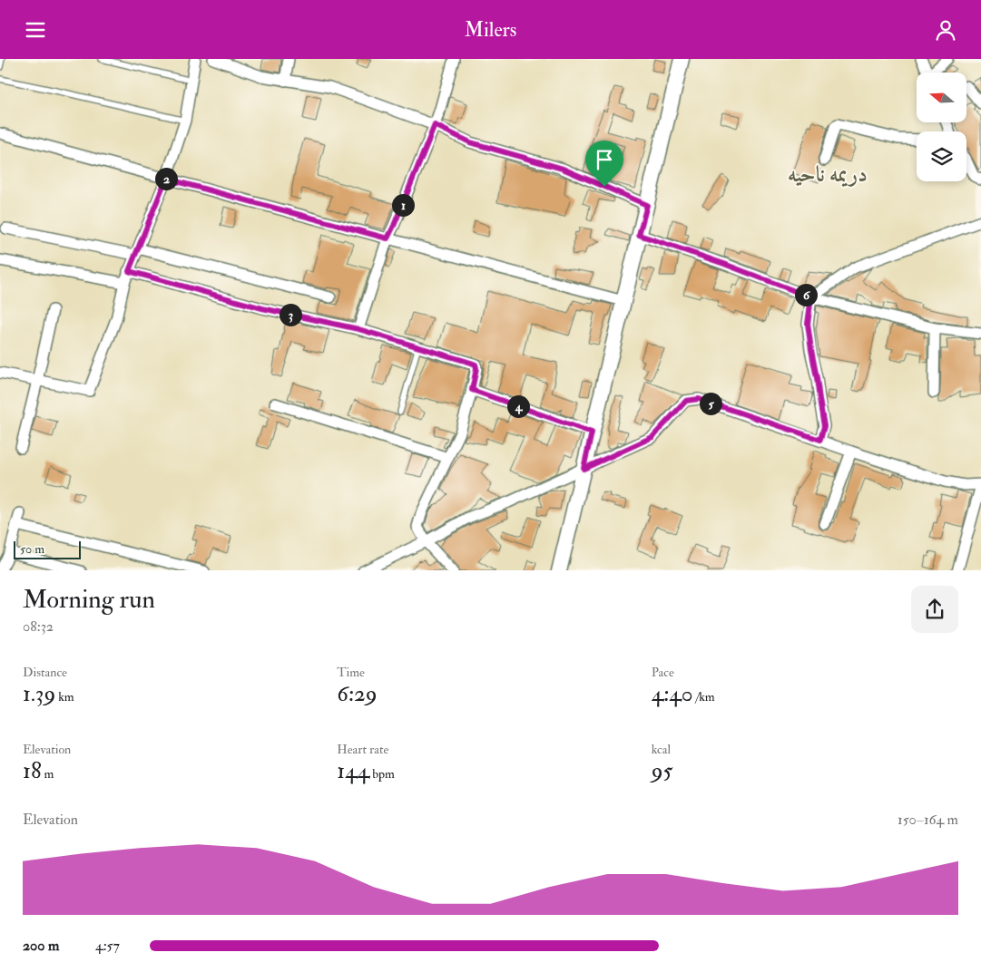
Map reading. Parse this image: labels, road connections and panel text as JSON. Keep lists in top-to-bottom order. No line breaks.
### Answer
{"districts":["دریمه ناحیه"],"scale_bar":"50 m","north":"left","page":{"header":"Milers","pins":["2","1","6","3","5","4"],"scale":"50 m","heading":["Morning run","08:32"],"stats":[["Distance","1.39 km"],["Time","6:29"],["Pace","4:40 /km"],["Elevation","18 m"],["Heart rate","144 bpm"],["kcal","95"]],"chart":["Elevation","150–164 m"],"list":[{"name":"200 m","note":"4:57"}]}}
